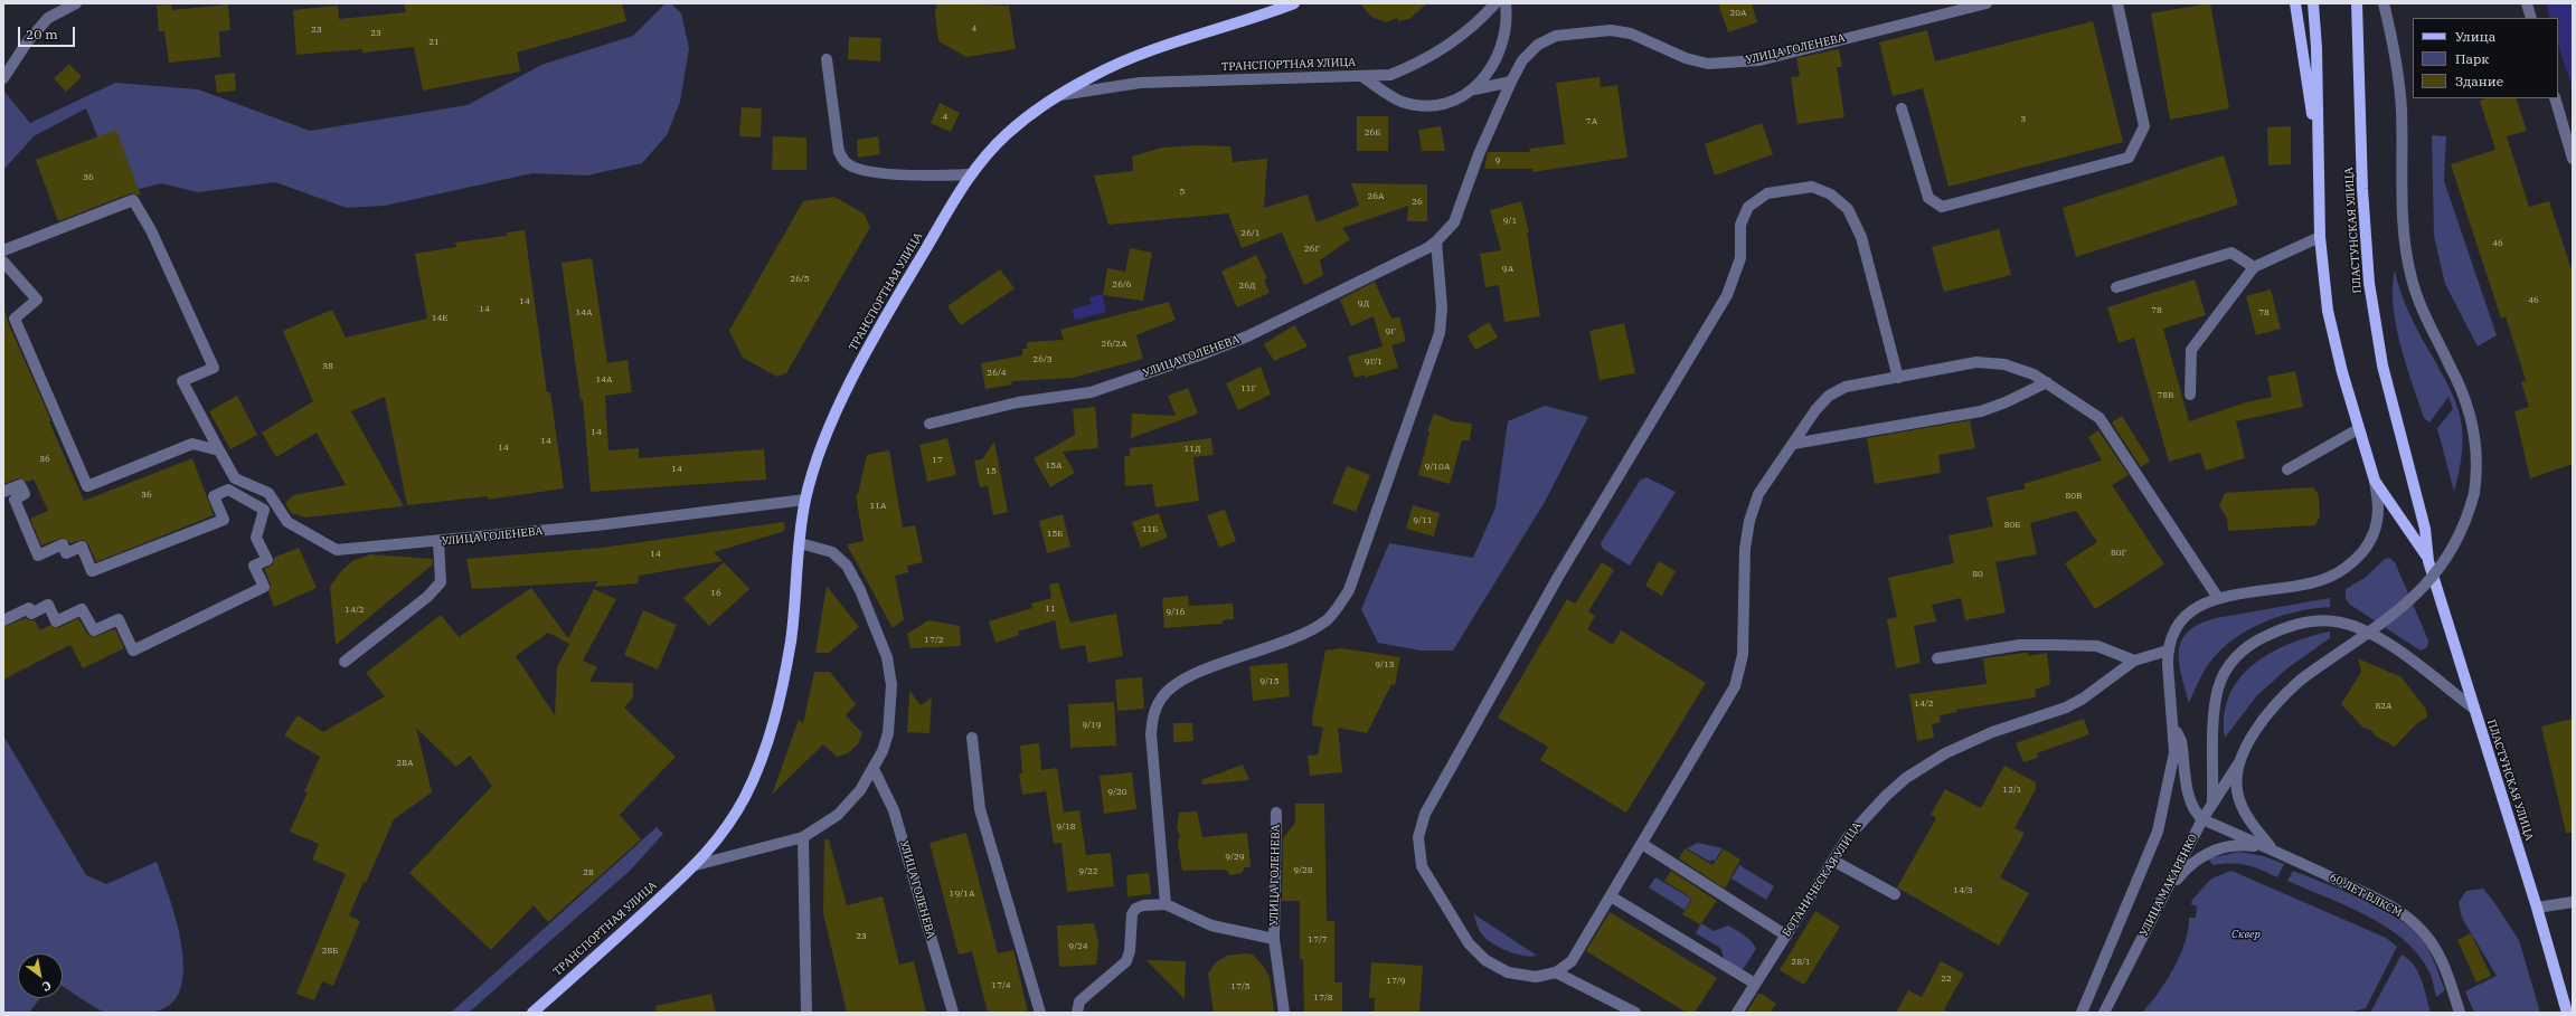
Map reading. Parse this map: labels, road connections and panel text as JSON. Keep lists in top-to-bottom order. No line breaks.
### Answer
{"streets":{"main road":["ТРАНСПОРТНАЯ УЛИЦА","ПЛАСТУНСКАЯ УЛИЦА"],"street":["УЛИЦА ГОЛЕНЕВА","БОТАНИЧЕСКАЯ УЛИЦА","УЛИЦА МАКАРЕНКО","60 ЛЕТ ВЛКСМ"]},"crossings":[["УЛИЦА ГОЛЕНЕВА","ТРАНСПОРТНАЯ УЛИЦА"]],"parks":["Сквер"],"house_numbers":["20А","4","23","23","21","4","3","7А","26Б","9","36","5","26А","26","9/1","26/1","46","26Г","9А","26/5","26/6","26Д","46","14","9Д","14","78","14А","78","14Е","9Г","26/2А","26/3","9Г/1","38","26/4","14А","11Г","78В","14","14","14","11Д","36","17","15А","9/10А","14","15","36","80В","11А","9/11","80Б","11Б","15Б","80Г","14","80","16","11","14/2","9/16","17/2","9/13","9/15","14/2","82А","9/19","28А","12/1","9/20","9/18","9/29","9/28","9/22","28","14/3","19/1А","23","17/7","9/24","28Б","28/1","22","17/9","17/4","17/5","17/8"],"legend":["Улица","Парк","Здание"],"scale_bar":"20 m","north":"bottom right"}
